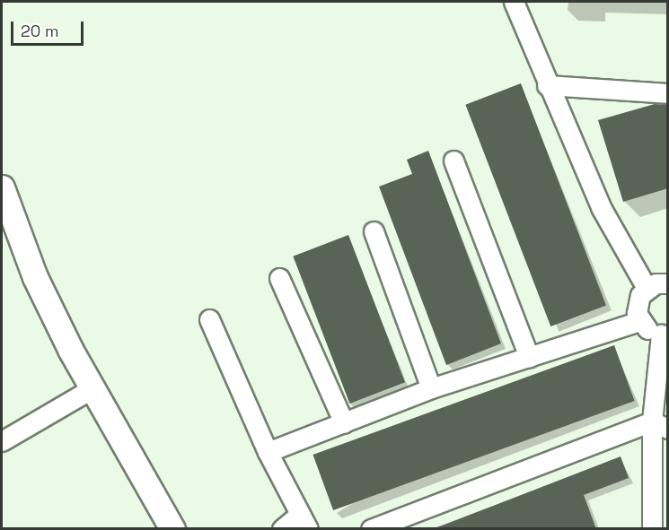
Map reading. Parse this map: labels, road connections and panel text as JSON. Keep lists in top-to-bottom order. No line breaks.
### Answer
{"scale_bar":"20 m"}
